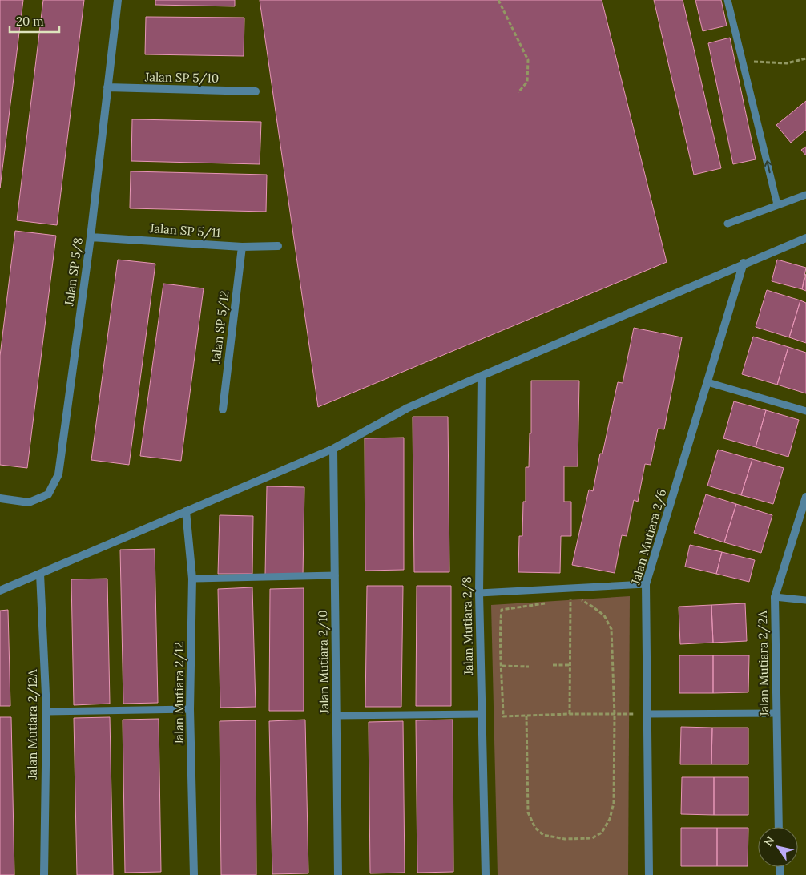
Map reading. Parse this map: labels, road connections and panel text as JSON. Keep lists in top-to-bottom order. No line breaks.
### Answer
{"streets":{"street":["Jalan SP 5/10","Jalan SP 5/11","Jalan SP 5/8","Jalan SP 5/12","Jalan Mutiara 2/6","Jalan Mutiara 2/8","Jalan Mutiara 2/10","Jalan Mutiara 2/2A","Jalan Mutiara 2/12","Jalan Mutiara 2/12A"]},"crossings":[["Jalan SP 5/10","Jalan SP 5/8"],["Jalan SP 5/11","Jalan SP 5/8"],["Jalan SP 5/11","Jalan SP 5/12"]],"scale_bar":"20 m","north":"top left"}
